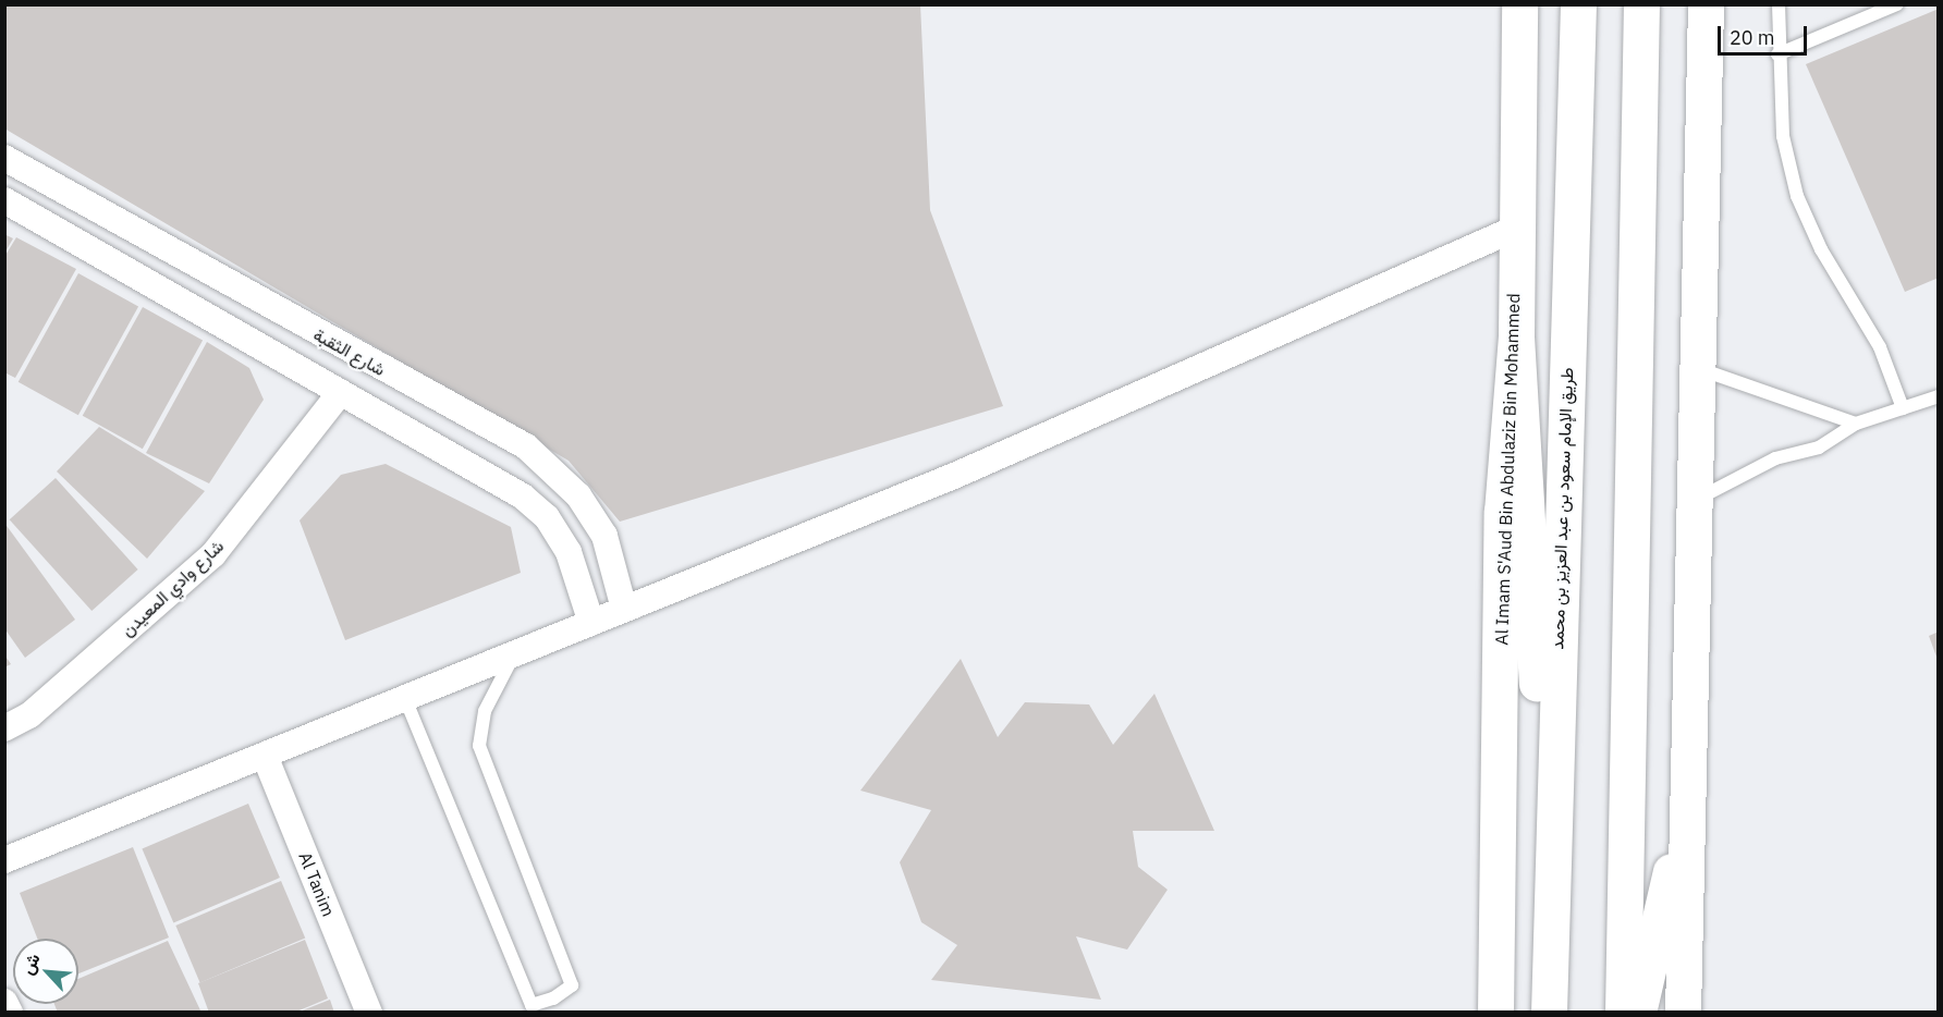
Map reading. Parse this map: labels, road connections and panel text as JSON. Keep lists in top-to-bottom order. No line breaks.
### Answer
{"streets":{"main road":["Al Imam S'Aud Bin Abdulaziz Bin Mohammed","طريق الإمام سعود بن عبد العزيز بن محمد"],"street":["شارع الثقبة","شارع وادي المعيدن","Al Tanim"]},"scale_bar":"20 m","north":"top left"}
